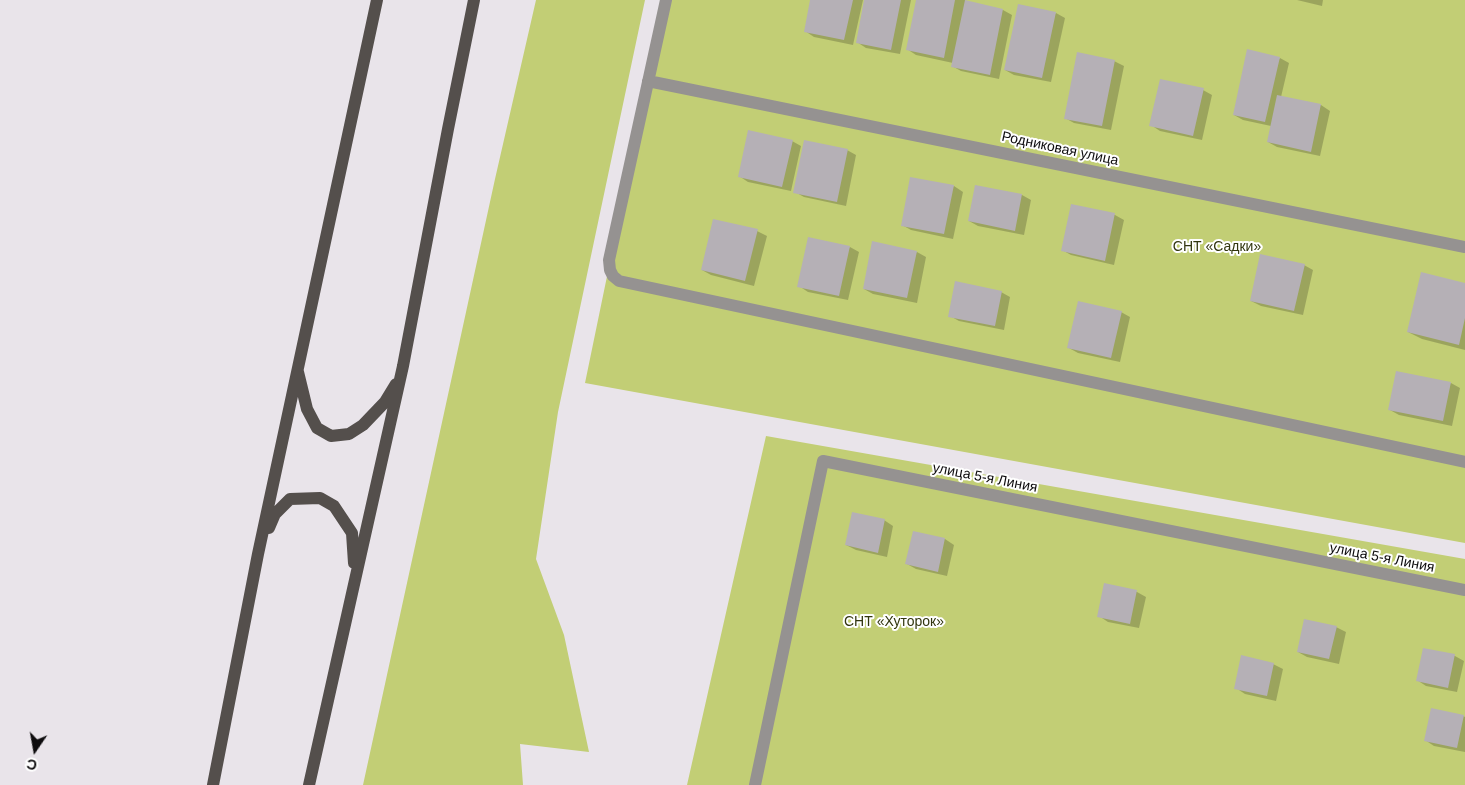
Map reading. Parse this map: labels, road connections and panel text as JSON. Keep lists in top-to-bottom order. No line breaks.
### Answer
{"streets":{"street":["Родниковая улица","улица 5-я Линия"]},"parks":["СНТ «Садки»","СНТ «Хуторок»"],"north":"bottom"}
